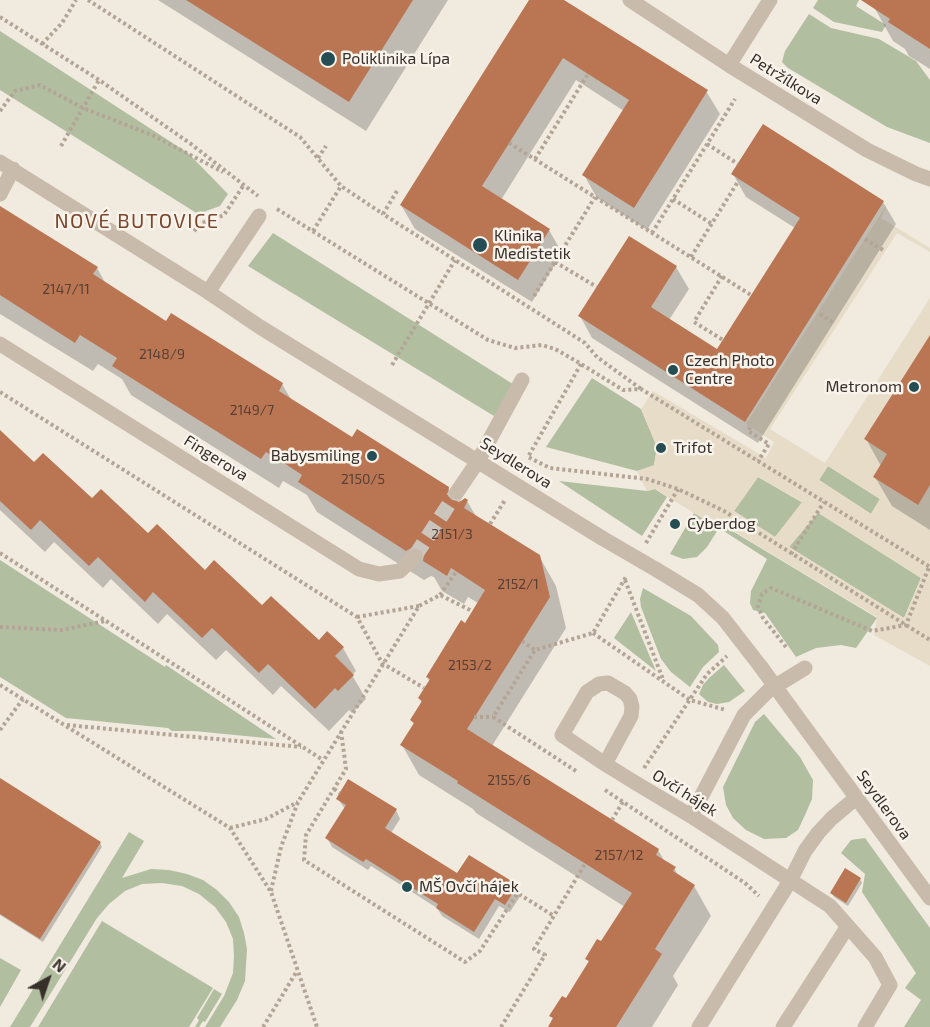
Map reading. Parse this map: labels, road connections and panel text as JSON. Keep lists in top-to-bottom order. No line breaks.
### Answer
{"streets":{"street":["Petržílkova","Fingerova","Seydlerova","Ovčí hájek"]},"districts":["NOVÉ BUTOVICE"],"places":["Poliklinika Lípa","Klinika Medistetik","Czech Photo Centre","Metronom","Trifot","Babysmiling","Cyberdog","MŠ Ovčí hájek"],"house_numbers":["2147/11","2148/9","2149/7","2150/5","2151/3","2152/1","2153/2","2155/6","2157/12"],"north":"top right"}
